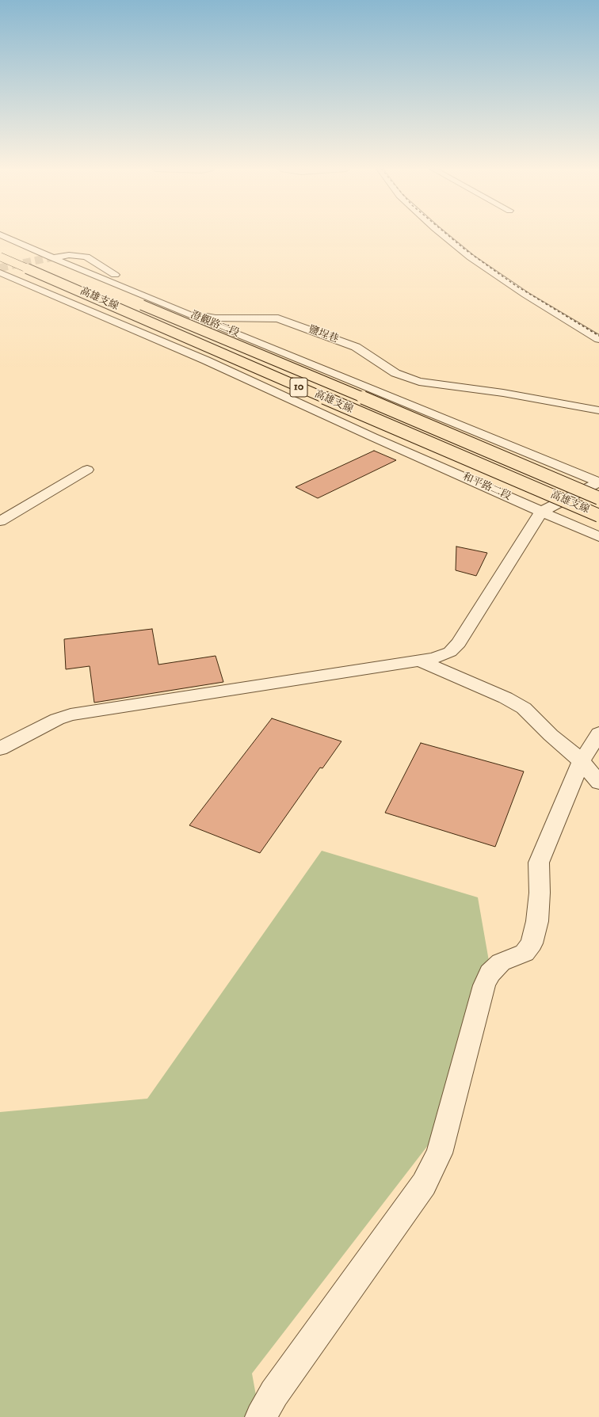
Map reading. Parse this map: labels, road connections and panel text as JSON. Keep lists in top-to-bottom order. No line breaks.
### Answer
{"streets":{"highway":["高雄支線","10"],"street":["澄觀路二段","鹽埕巷","和平路二段"]},"crossings":[["澄觀路二段","鹽埕巷"]]}
